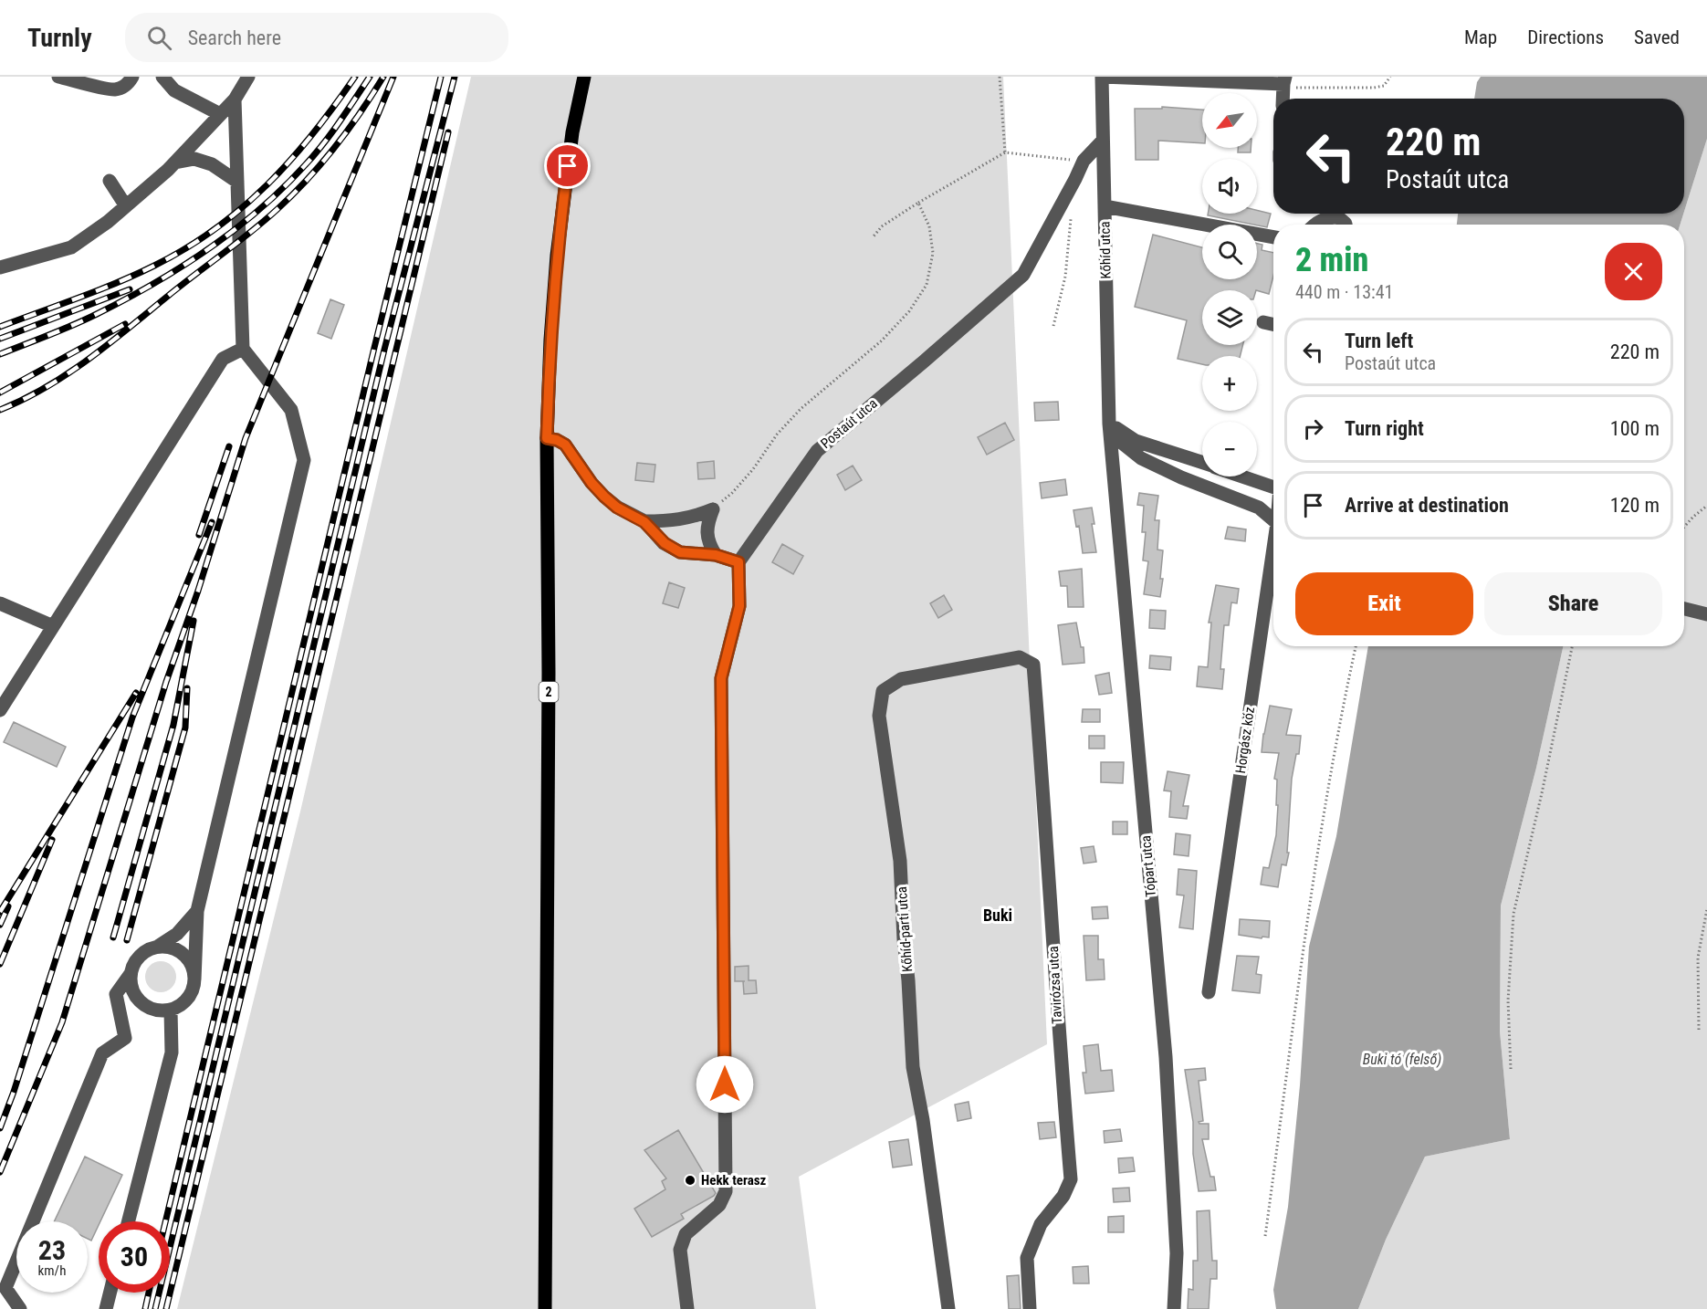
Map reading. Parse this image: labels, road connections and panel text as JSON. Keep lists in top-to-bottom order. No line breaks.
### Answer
{"streets":{"main road":["2"],"street":["Kőhíd utca","Postaút utca","Horgász köz","Tópart utca","Kőhíd-parti utca","Tavirózsa utca"]},"crossings":[["Kőhíd utca","Postaút utca"],["Kőhíd utca","Tópart utca"],["Kőhíd-parti utca","Tavirózsa utca"]],"districts":["Buki"],"water":["Buki tó (felső)"],"places":["Hekk terasz"],"north":"bottom left","page":{"header":"Turnly","search":"Search here","nav":["Map","Directions","Saved"],"map_buttons":["+","−"],"turn":["220 m","Postaút utca"],"heading":["2 min","440 m · 13:41"],"list":[{"name":"Turn left","note":"Postaút utca","value":"220 m"},{"name":"Turn right","value":"100 m"},{"name":"Arrive at destination","value":"120 m"}],"buttons":["Exit","Share"],"speed":"23 km/h","limit":"30"}}
